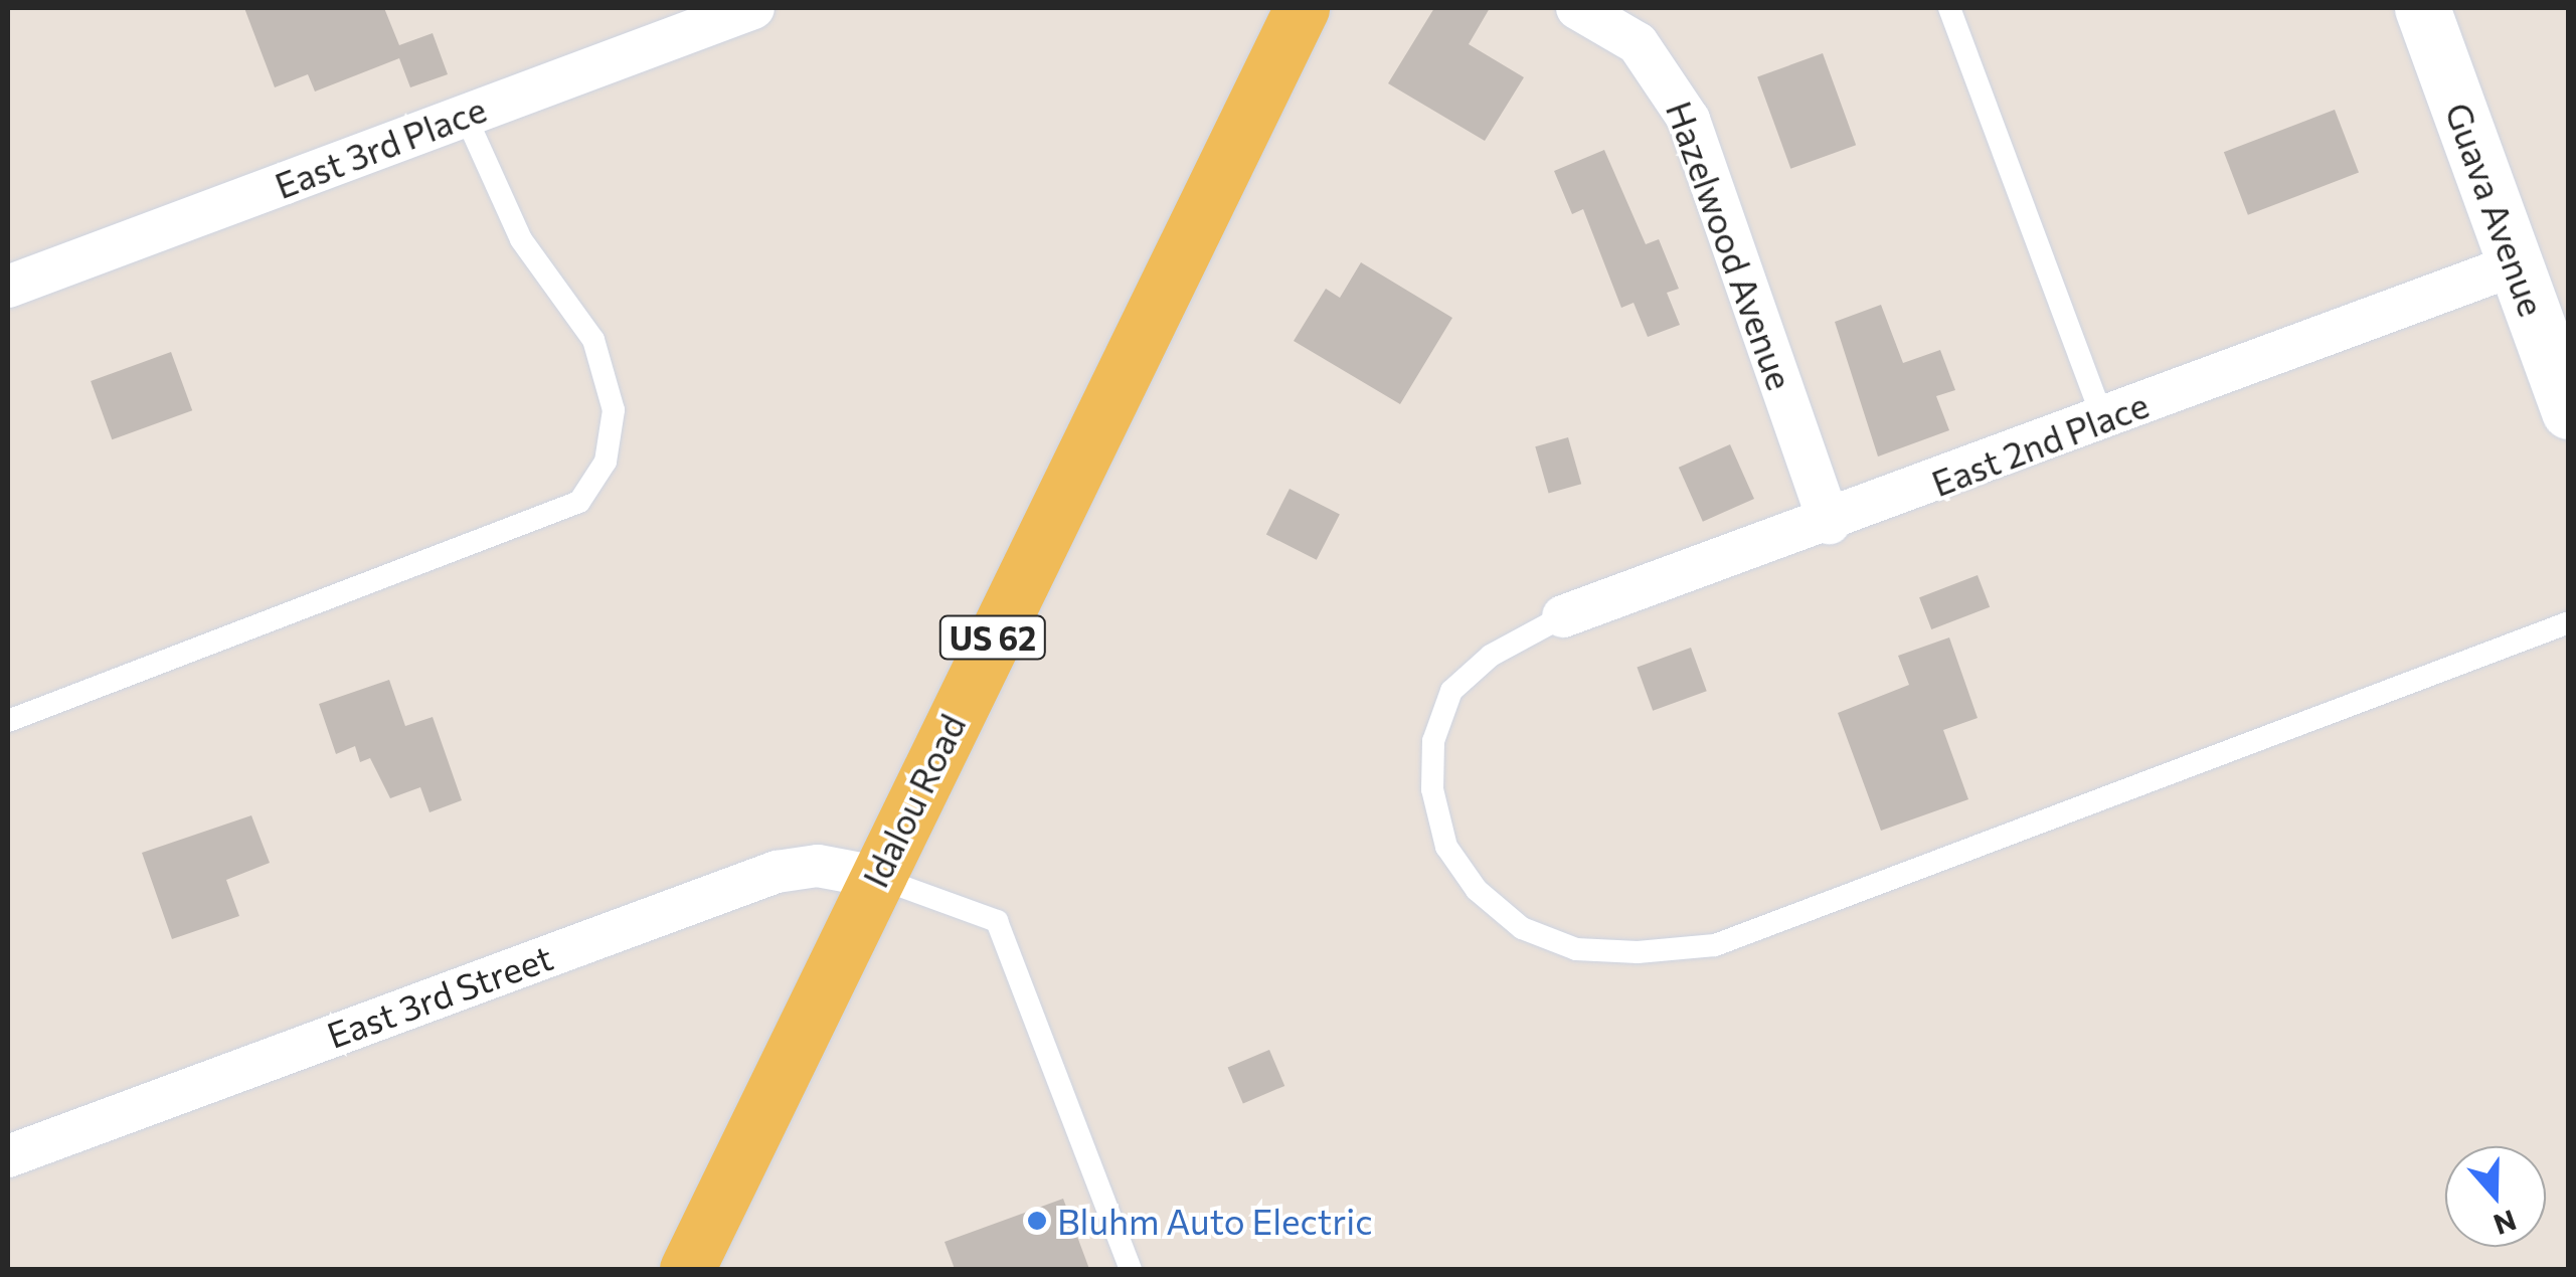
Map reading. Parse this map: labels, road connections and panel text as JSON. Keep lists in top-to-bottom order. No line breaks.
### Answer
{"streets":{"main road":["US 62","Idalou Road"],"street":["East 3rd Place","Guava Avenue","Hazelwood Avenue","East 2nd Place","East 3rd Street"]},"crossings":[["Guava Avenue","East 2nd Place"],["Hazelwood Avenue","East 2nd Place"],["Idalou Road","East 3rd Street"]],"places":["Bluhm Auto Electric"],"north":"bottom"}
